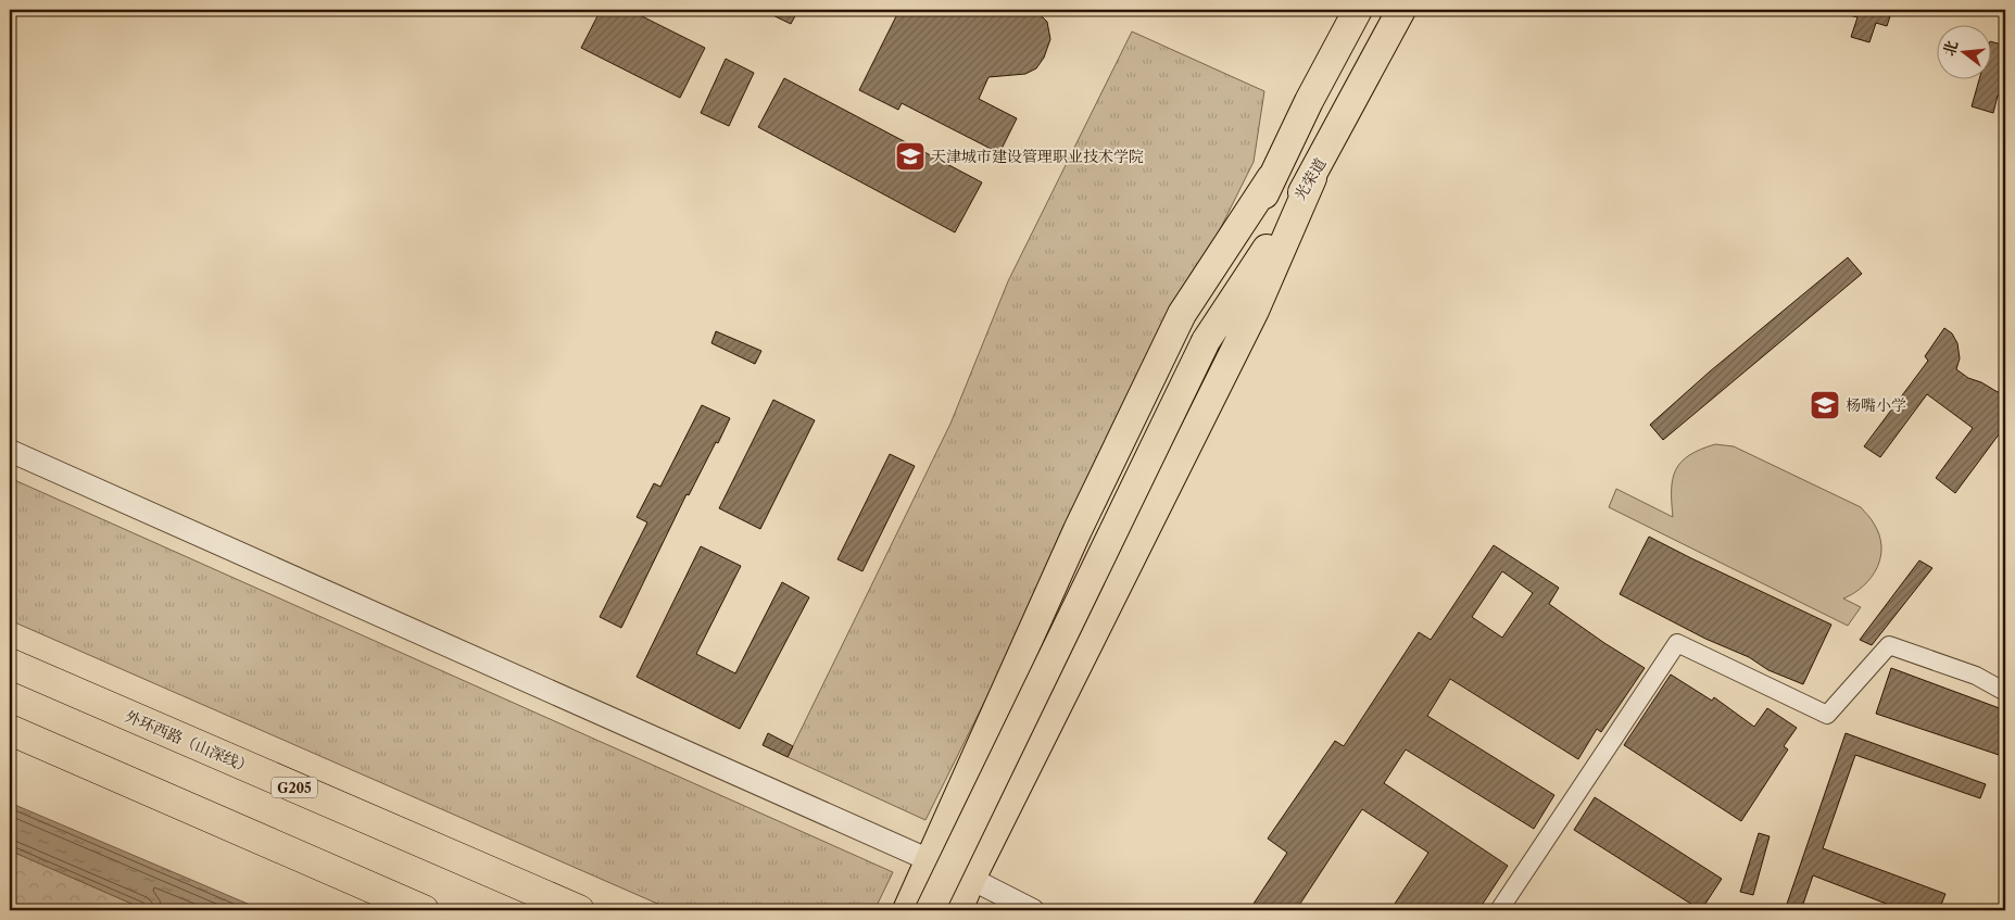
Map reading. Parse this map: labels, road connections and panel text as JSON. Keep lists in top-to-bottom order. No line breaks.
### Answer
{"streets":{"highway":["外环西路（山深线）","G205"],"main road":["光荣道"]},"places":{"school or university":["天津城市建设管理职业技术学院","杨嘴小学"]},"north":"left"}
